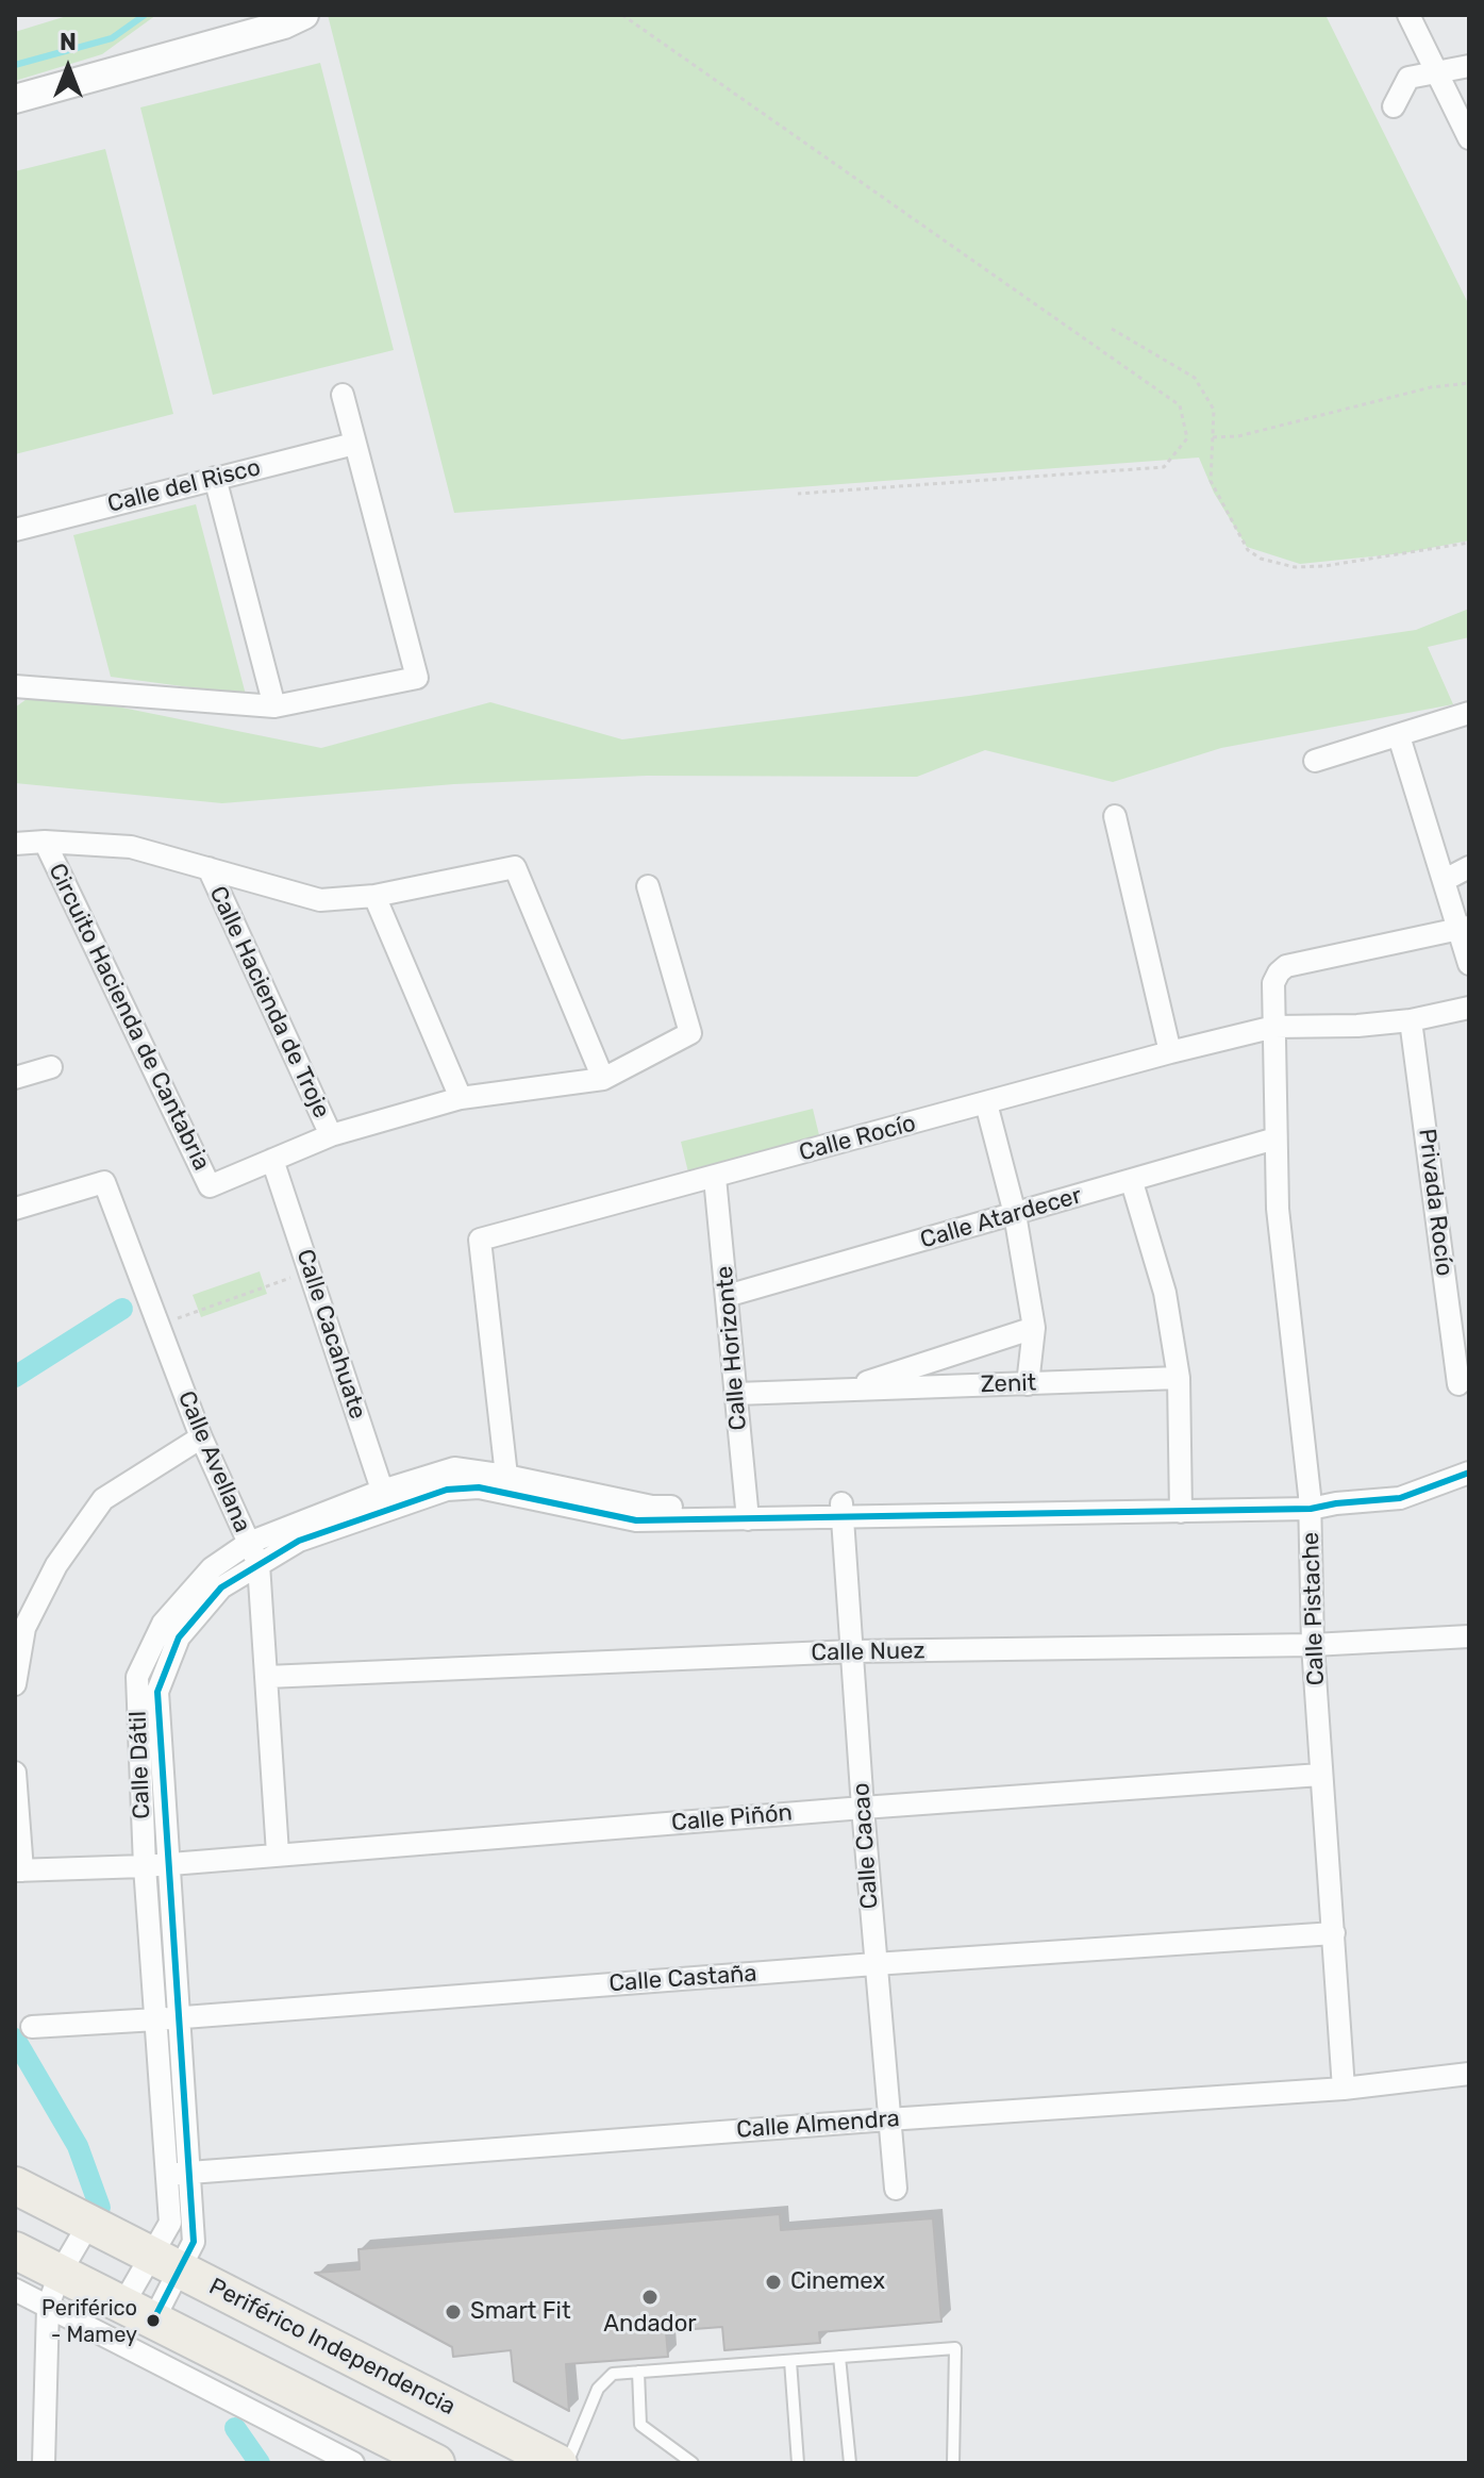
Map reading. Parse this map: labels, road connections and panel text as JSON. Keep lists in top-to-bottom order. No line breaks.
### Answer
{"streets":{"highway":["Periférico Independencia"],"street":["Calle del Risco","Calle Hacienda de Troje","Circuito Hacienda de Cantabria","Calle Rocío","Privada Rocío","Calle Atardecer","Calle Cacahuate","Calle Horizonte","Zenit","Calle Avellana","Calle Pistache","Calle Nuez","Calle Dátil","Calle Piñón","Calle Cacao","Calle Castaña","Calle Almendra"]},"crossings":[["Calle Hacienda de Troje","Circuito Hacienda de Cantabria"],["Circuito Hacienda de Cantabria","Calle Cacahuate"],["Calle Rocío","Privada Rocío"],["Calle Rocío","Calle Horizonte"],["Calle Rocío","Calle Pistache"],["Calle Rocío","Calle Dátil"],["Calle Atardecer","Calle Horizonte"],["Calle Atardecer","Calle Pistache"],["Calle Cacahuate","Calle Dátil"],["Calle Horizonte","Zenit"],["Calle Horizonte","Calle Dátil"],["Calle Avellana","Calle Nuez"],["Calle Avellana","Calle Dátil"],["Calle Avellana","Calle Piñón"],["Calle Pistache","Calle Nuez"],["Calle Pistache","Calle Dátil"],["Calle Pistache","Calle Piñón"],["Calle Pistache","Calle Castaña"],["Calle Pistache","Calle Almendra"],["Calle Nuez","Calle Cacao"],["Calle Dátil","Calle Piñón"],["Calle Dátil","Calle Cacao"],["Calle Dátil","Calle Castaña"],["Calle Dátil","Calle Almendra"],["Calle Dátil","Periférico Independencia"],["Calle Piñón","Calle Cacao"],["Calle Cacao","Calle Castaña"],["Calle Cacao","Calle Almendra"]],"places":["Cinemex","Andador","Smart Fit","Periférico - Mamey"],"north":"top"}
